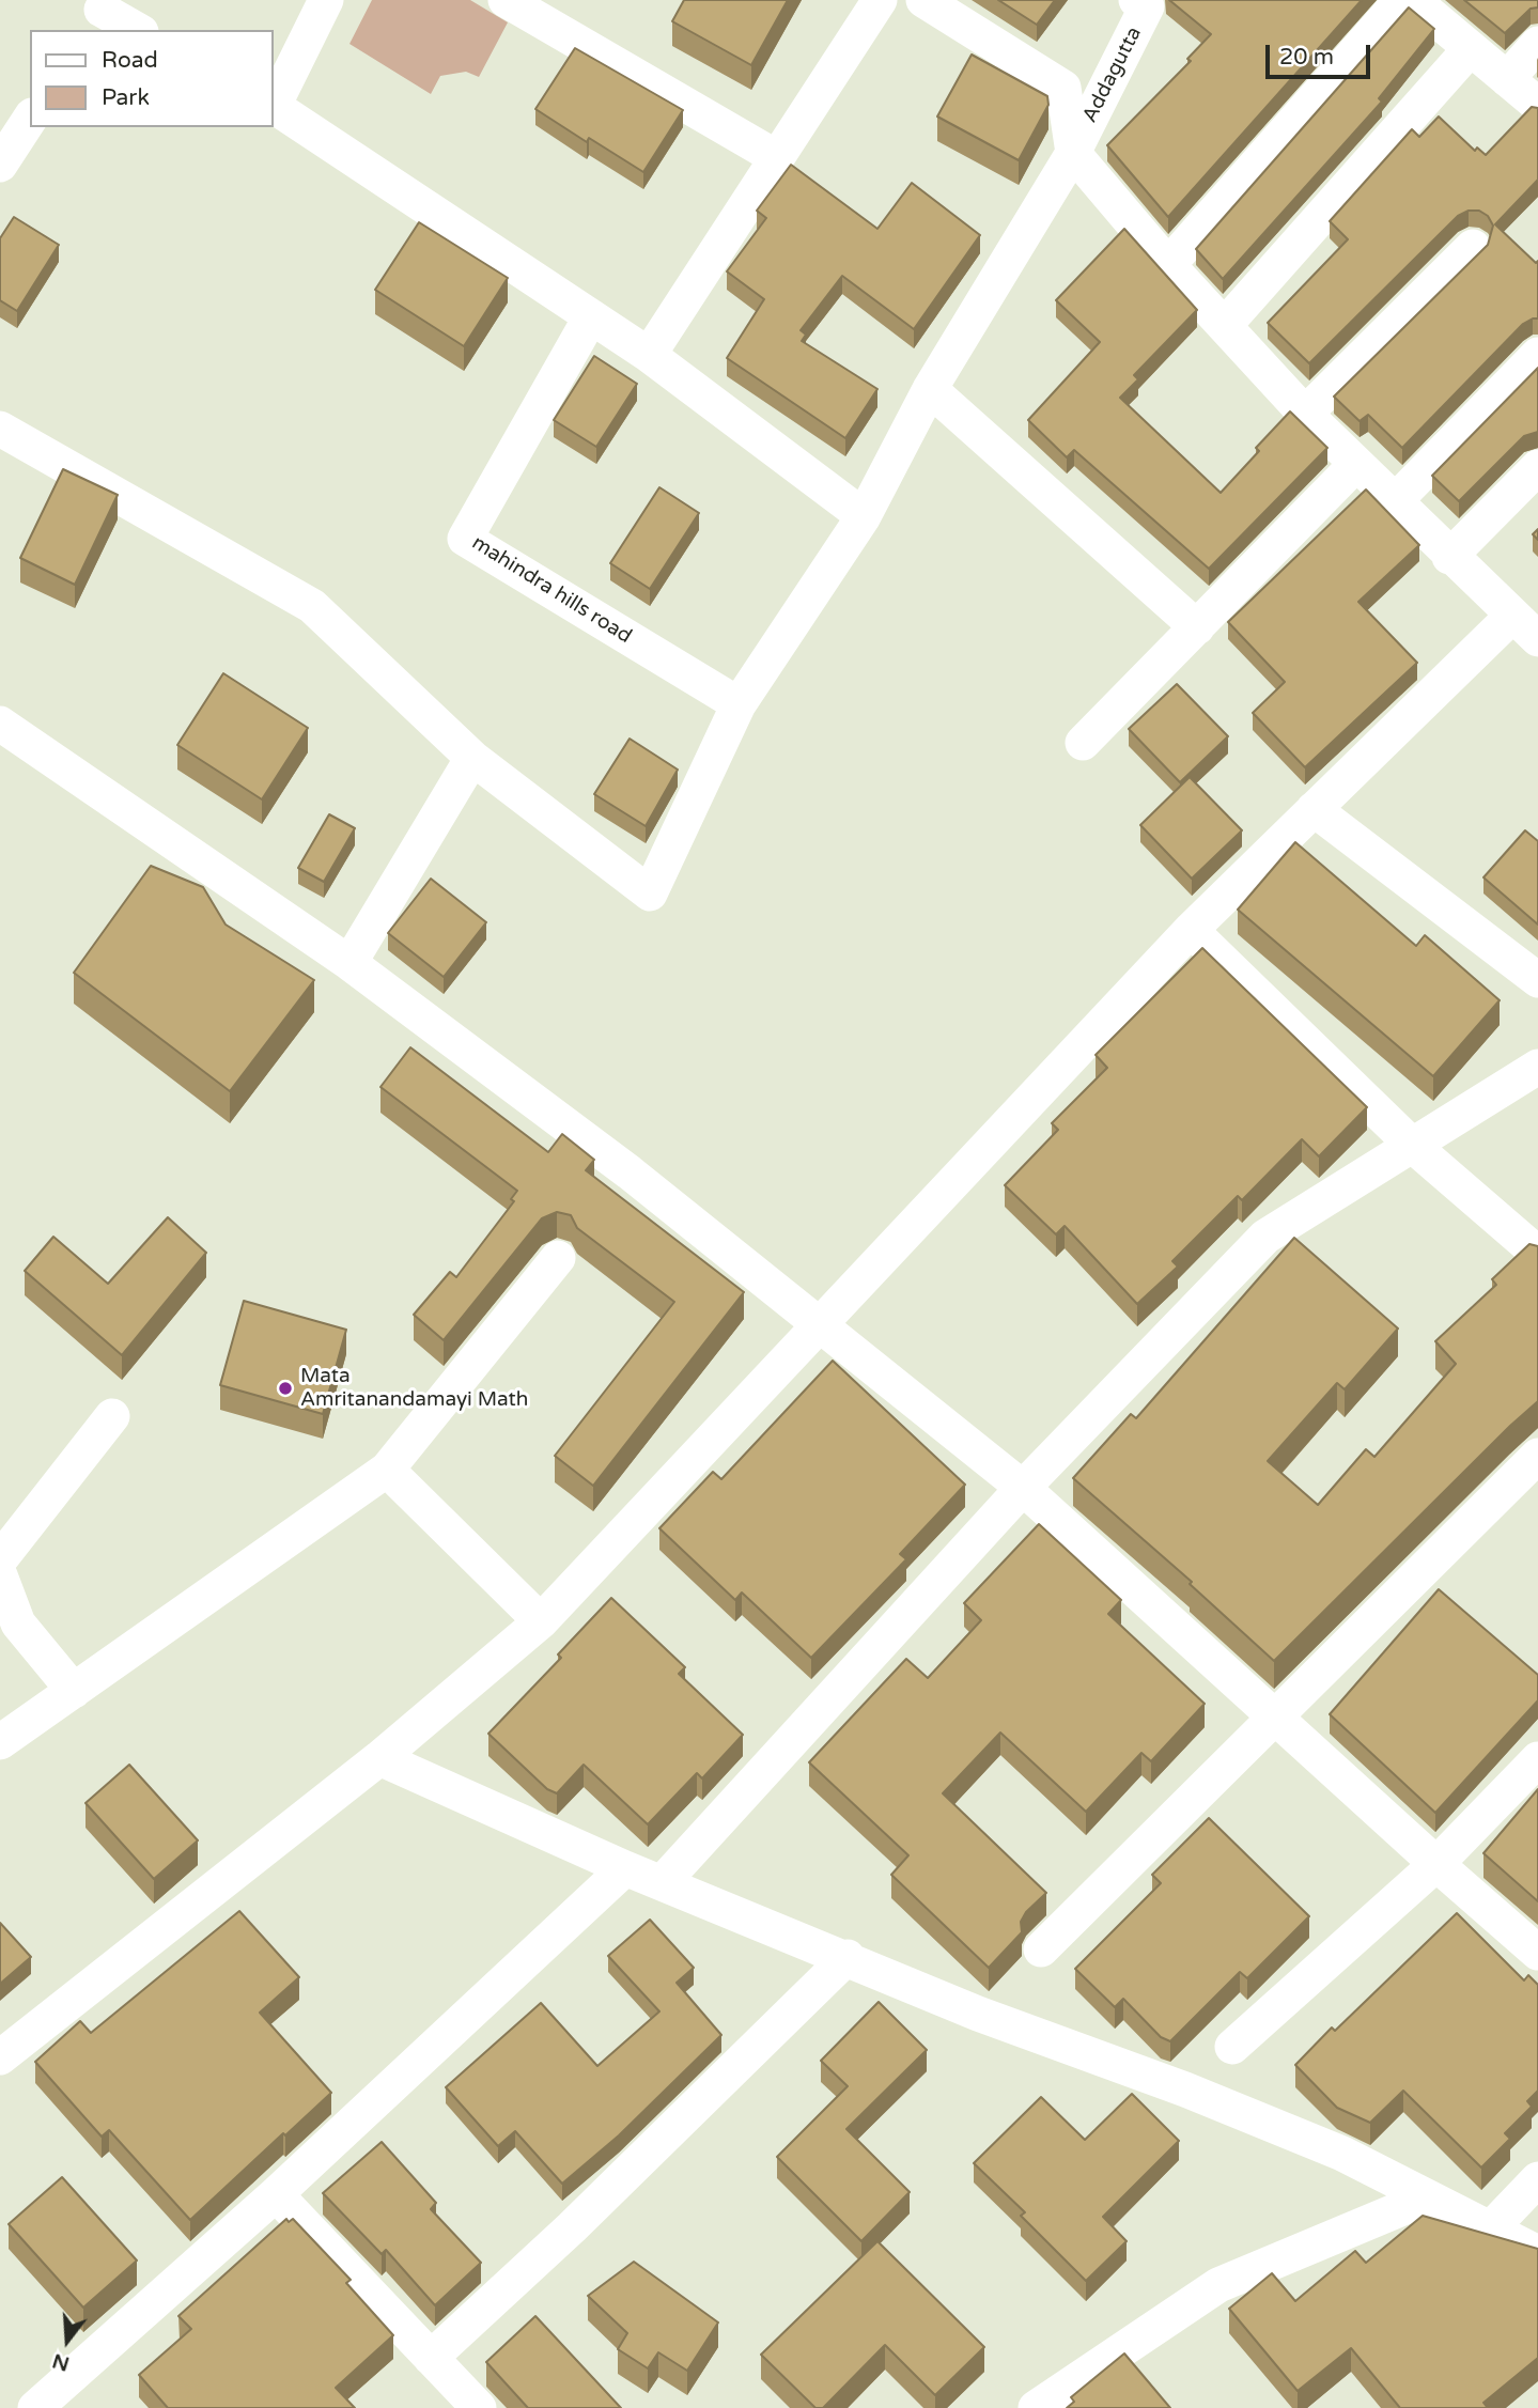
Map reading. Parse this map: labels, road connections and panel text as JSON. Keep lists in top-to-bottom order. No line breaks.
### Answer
{"streets":{"street":["Addagutta","mahindra hills road"]},"places":["Mata Amritanandamayi Math"],"legend":["Road","Park"],"scale_bar":"20 m","north":"bottom"}
